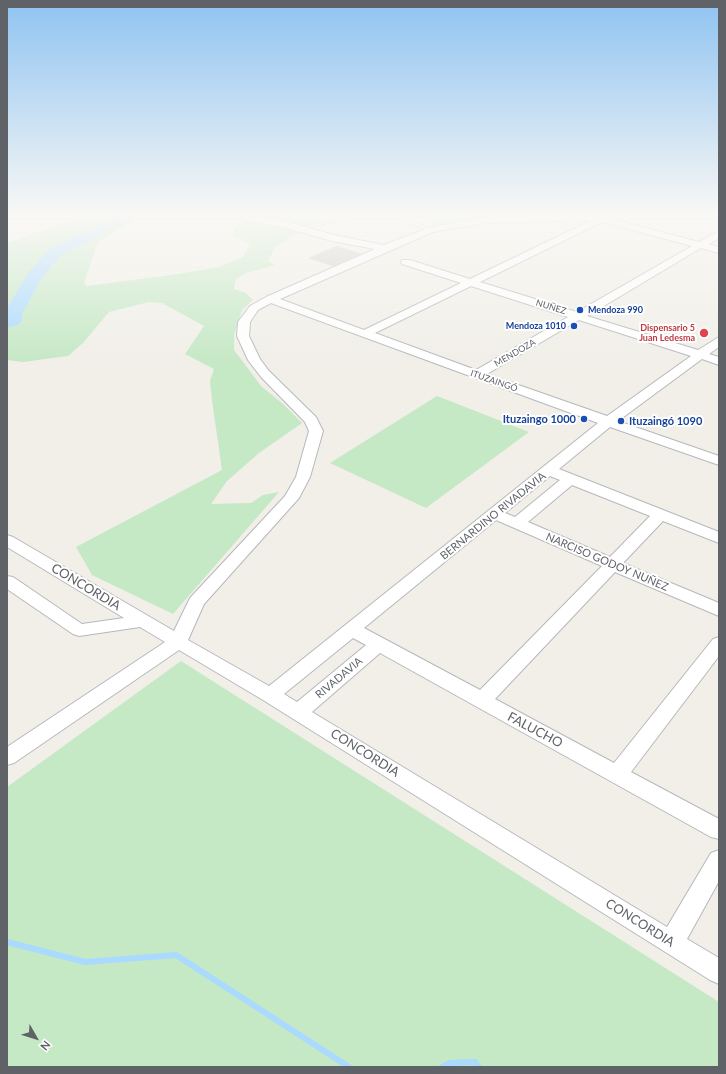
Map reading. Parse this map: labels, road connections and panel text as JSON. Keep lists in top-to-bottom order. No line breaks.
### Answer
{"streets":{"street":["NUÑEZ","MENDOZA","ITUZAINGÓ","BERNARDINO RIVADAVIA","NARCISO GODOY NUÑEZ","CONCORDIA","RIVADAVIA","FALUCHO"]},"crossings":[["NUÑEZ","MENDOZA"],["NUÑEZ","BERNARDINO RIVADAVIA"],["MENDOZA","ITUZAINGÓ"],["ITUZAINGÓ","BERNARDINO RIVADAVIA"],["BERNARDINO RIVADAVIA","NARCISO GODOY NUÑEZ"],["BERNARDINO RIVADAVIA","CONCORDIA"],["BERNARDINO RIVADAVIA","FALUCHO"],["CONCORDIA","RIVADAVIA"],["RIVADAVIA","FALUCHO"]],"places":["Mendoza 990","Mendoza 1010","Dispensario 5 Juan Ledesma","Ituzaingo 1000","Ituzaingó 1090"],"north":"bottom right"}
